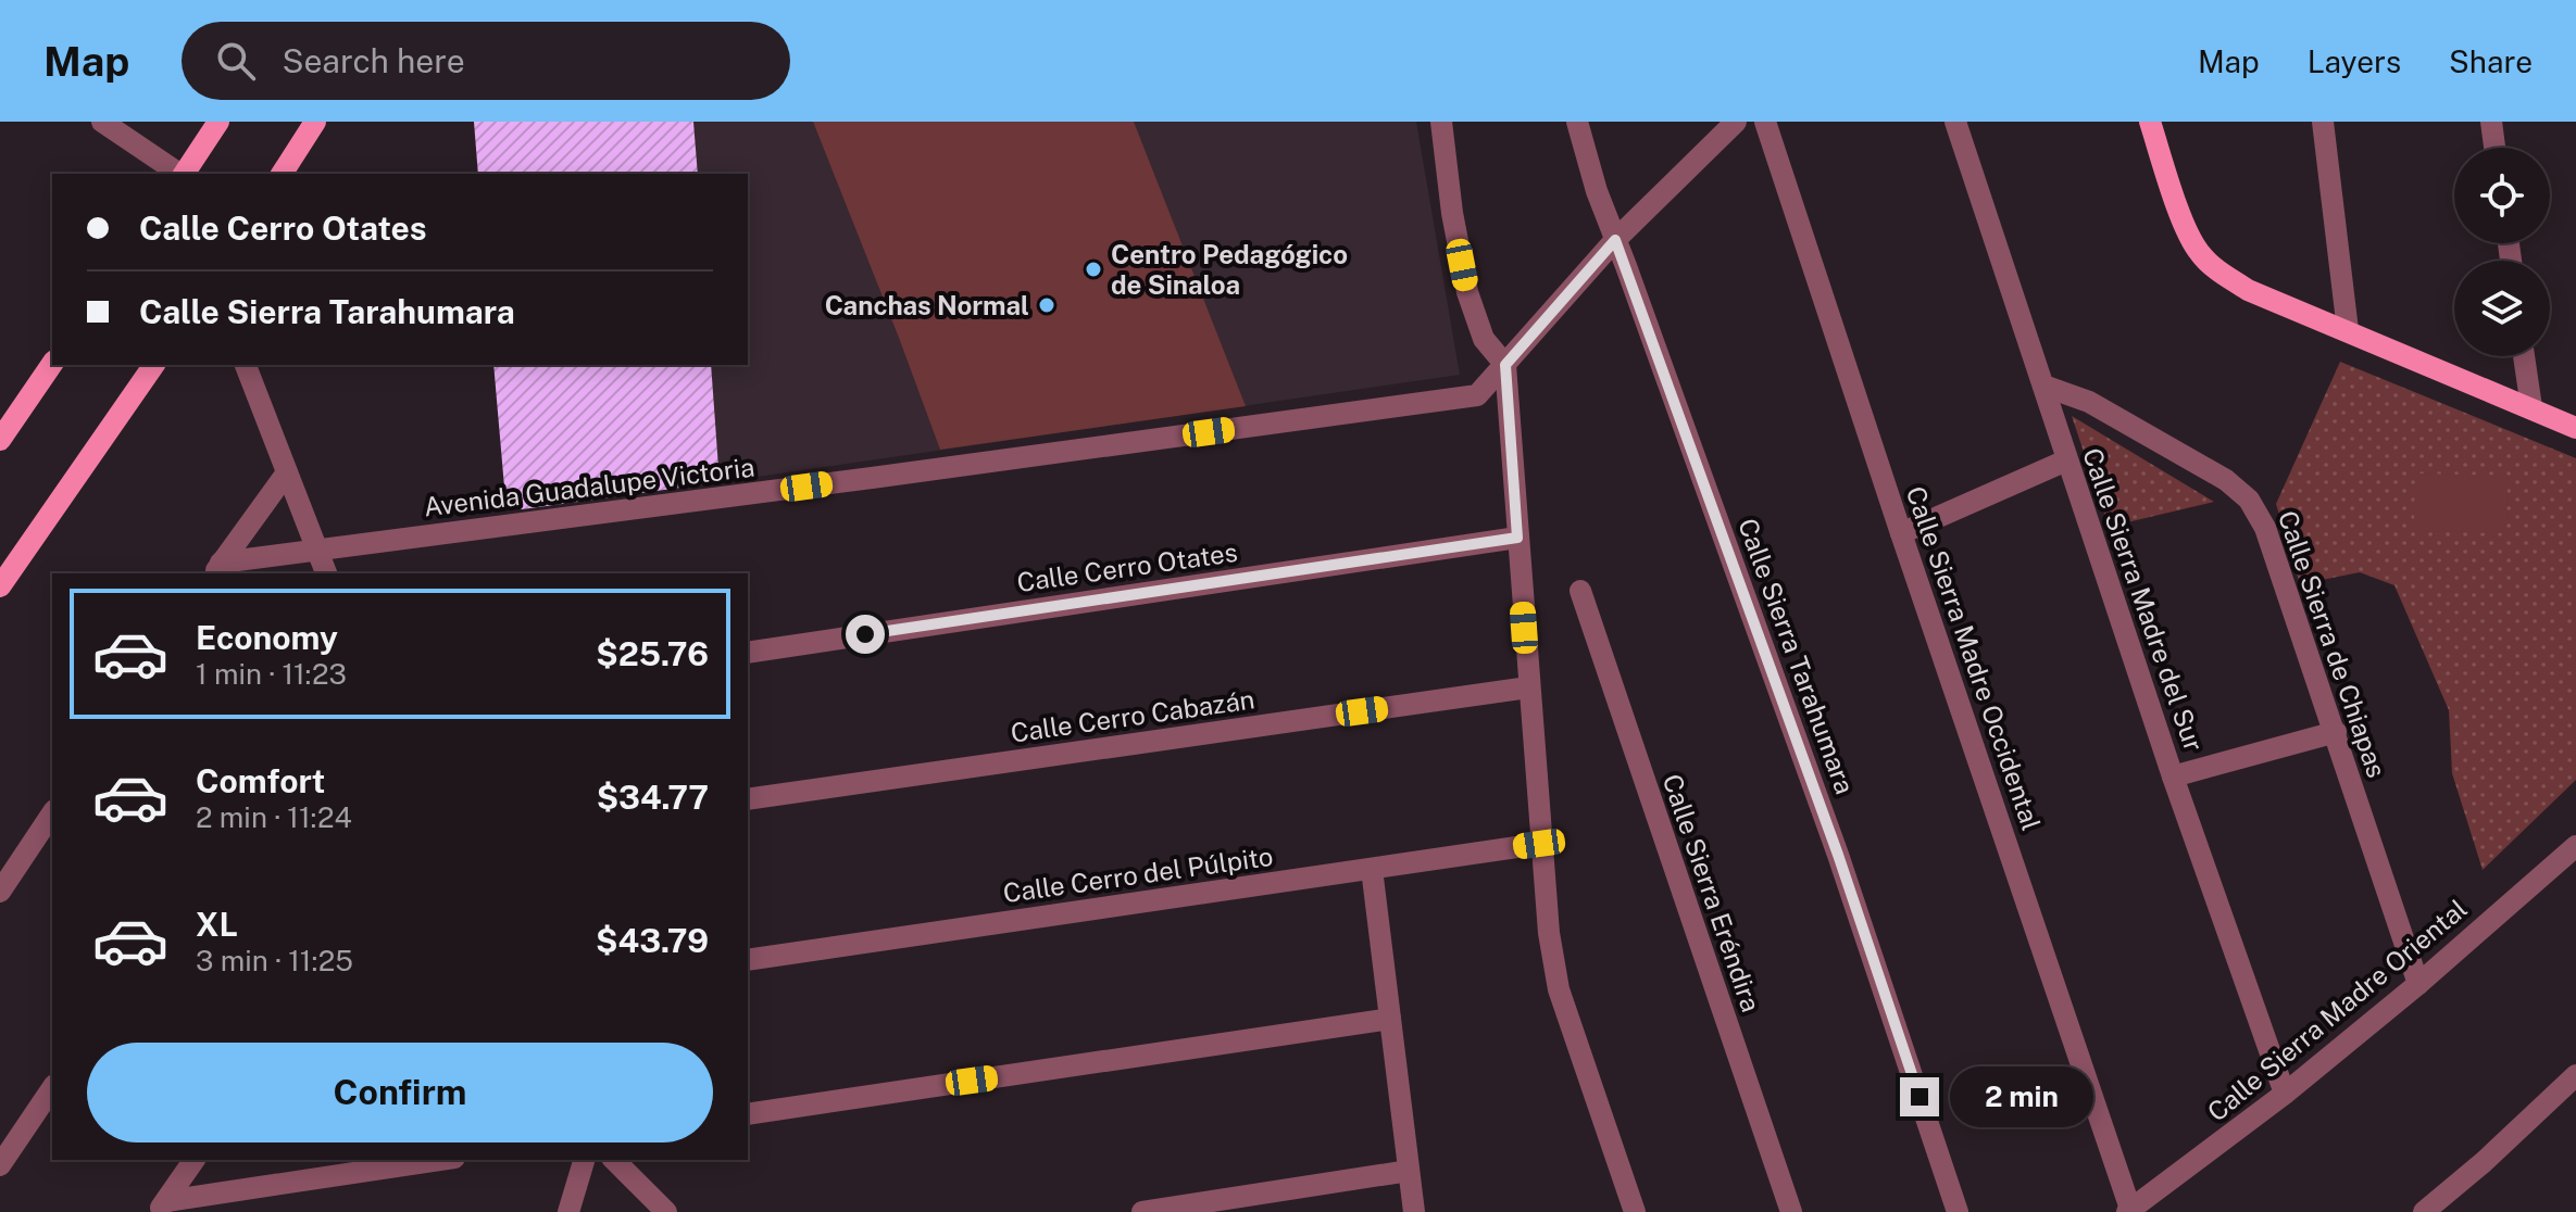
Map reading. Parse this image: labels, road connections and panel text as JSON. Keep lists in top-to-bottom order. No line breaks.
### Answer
{"streets":{"street":["Avenida Guadalupe Victoria","Calle Cerro Otates","Calle Sierra Madre del Sur","Calle Sierra de Chiapas","Calle Sierra Tarahumara","Calle Sierra Madre Occidental","Calle Cerro Cabazán","Calle Cerro del Púlpito","Calle Sierra Eréndira","Calle Sierra Madre Oriental"]},"crossings":[["Avenida Guadalupe Victoria","Calle Sierra Tarahumara"],["Calle Sierra Madre del Sur","Calle Sierra de Chiapas"],["Calle Sierra Madre del Sur","Calle Sierra Madre Oriental"],["Calle Sierra de Chiapas","Calle Sierra Madre Oriental"],["Calle Sierra Madre Occidental","Calle Sierra Madre Oriental"]],"places":["Centro Pedagógico de Sinaloa","Canchas Normal"],"page":{"header":"Map","search":"Search here","nav":["Map","Layers","Share"],"banner":["Calle Cerro Otates","Calle Sierra Tarahumara"],"list":[{"name":"Economy","note":"1 min · 11:23","value":"$25.76"},{"name":"Comfort","note":"2 min · 11:24","value":"$34.77"},{"name":"XL","note":"3 min · 11:25","value":"$43.79"}],"buttons":"Confirm","bubble":"2 min"}}
